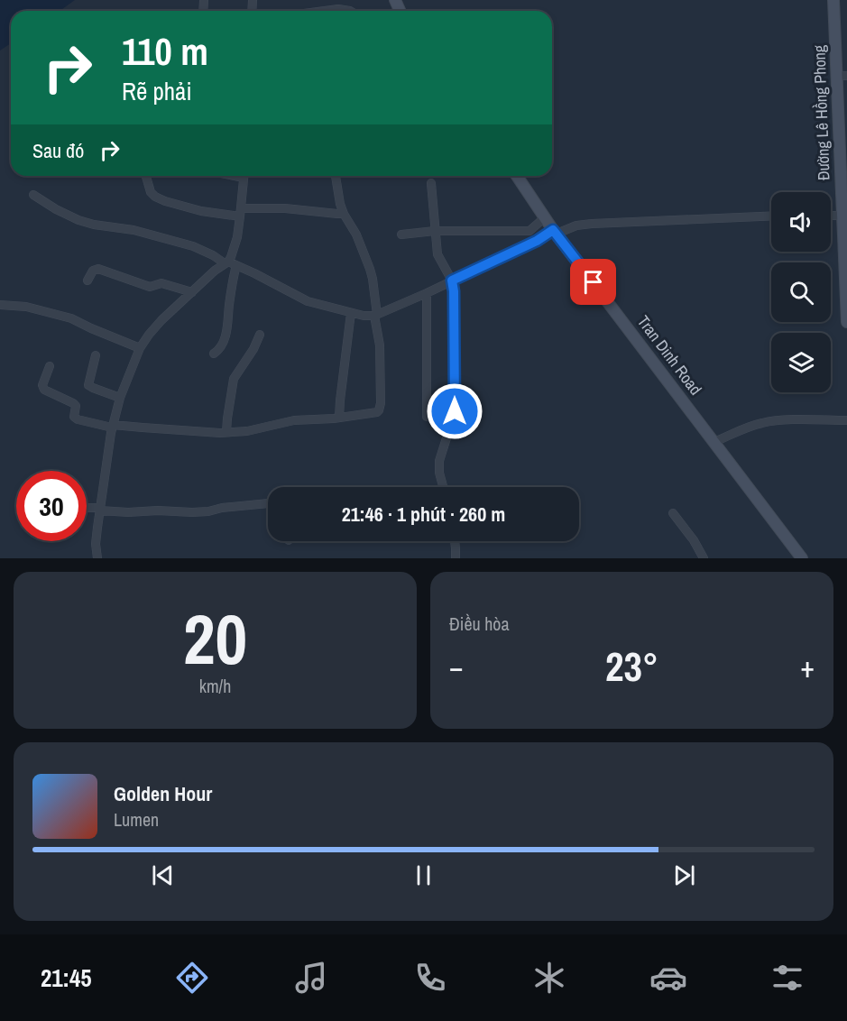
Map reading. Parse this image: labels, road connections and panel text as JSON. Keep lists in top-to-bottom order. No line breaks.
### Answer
{"streets":{"main road":["Đường Lê Hồng Phong","Tran Dinh Road"]},"page":{"turn":["110 m","Rẽ phải"],"then":"Sau đó","limit":"30","trip":"21:46 · 1 phút · 260 m","tile":[["20","km/h"],"Điều hòa"],"heat":["−","23°","+"],"song":["Golden Hour","Lumen"],"tabs":"21:45"}}
